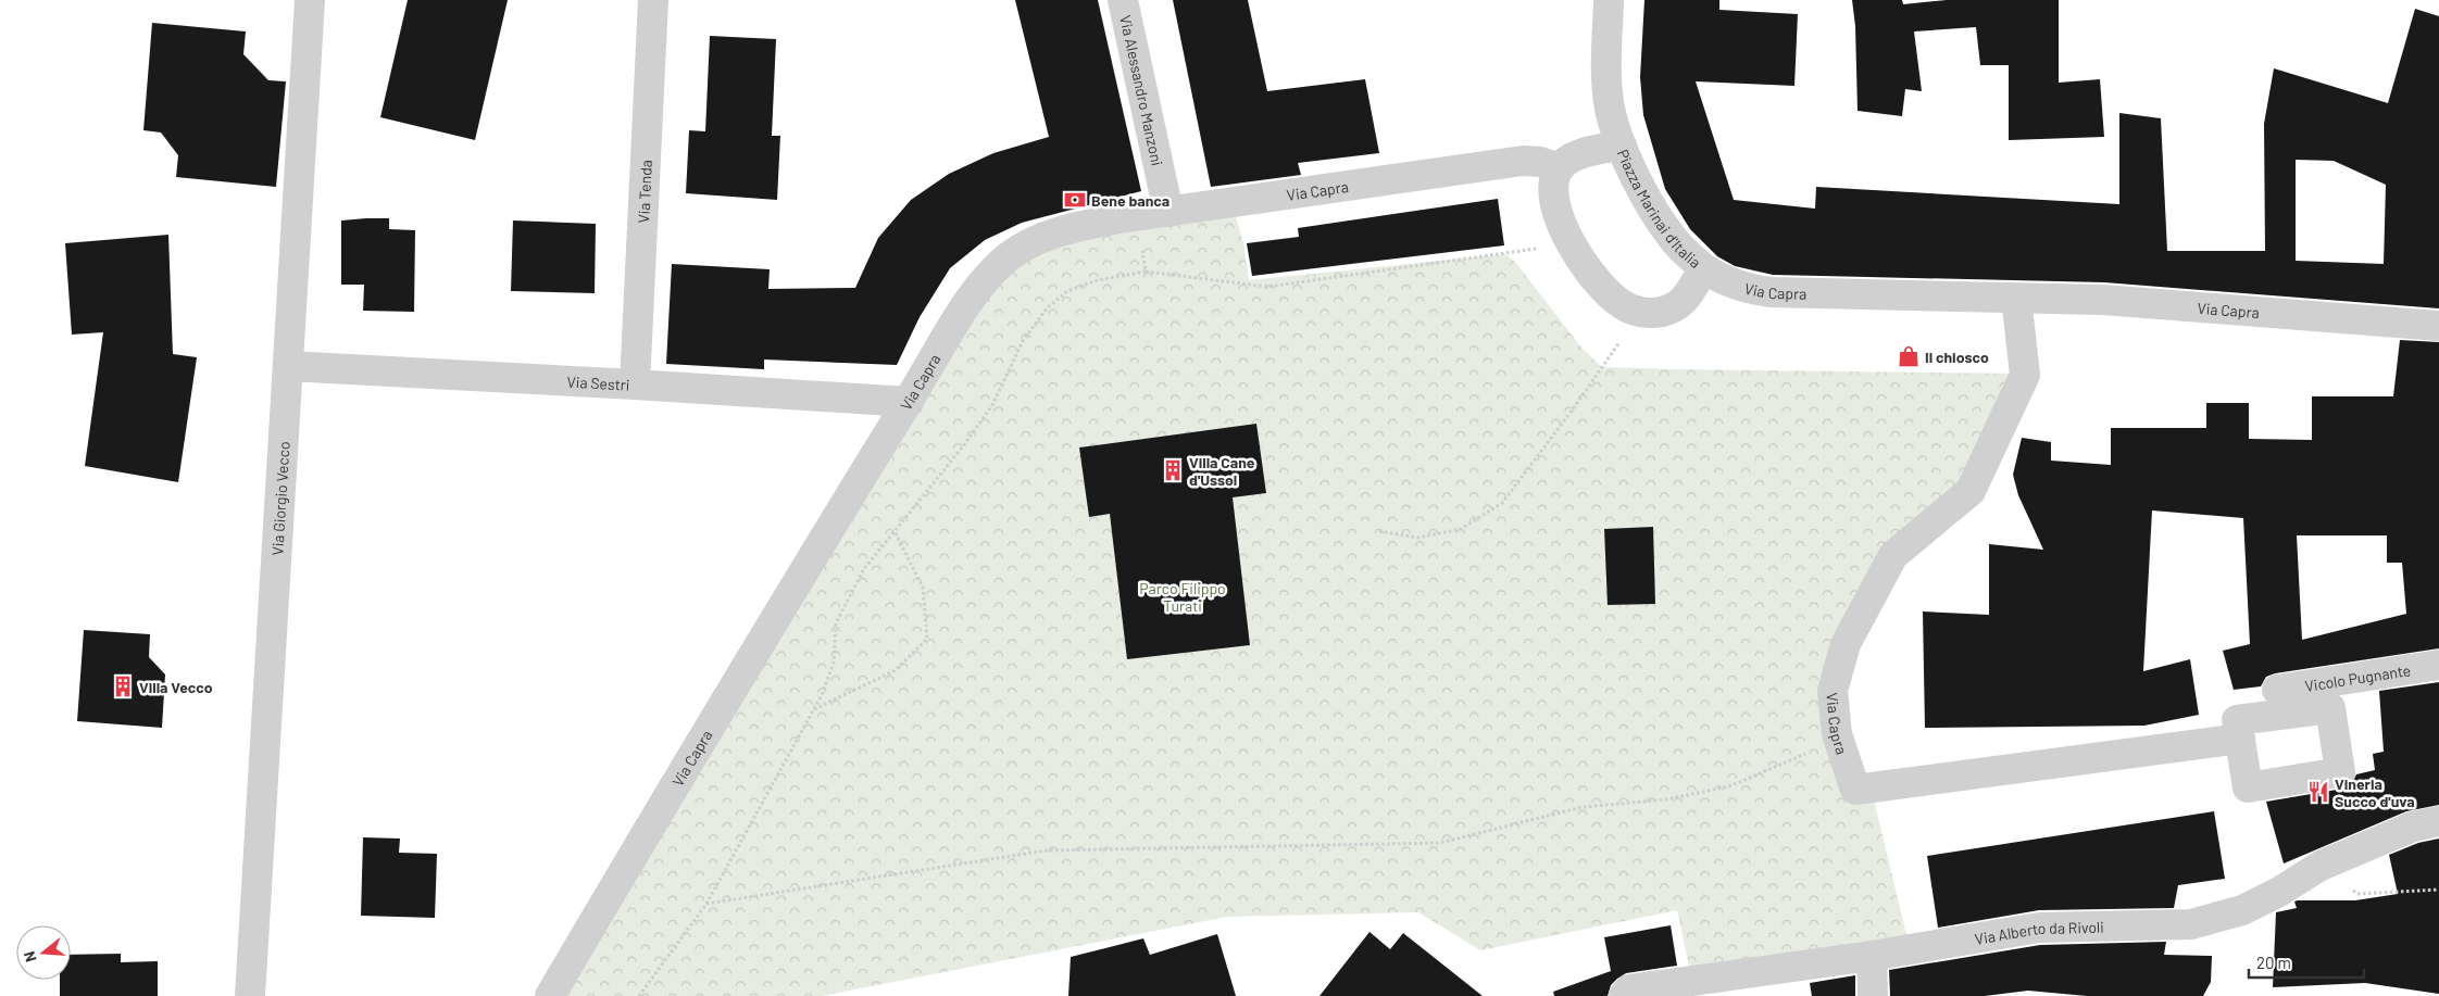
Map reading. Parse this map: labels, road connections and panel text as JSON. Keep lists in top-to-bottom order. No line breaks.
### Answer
{"streets":{"street":["Via Alessandro Manzoni","Via Capra","Via Tenda","Piazza Marinai d'Italia","Via Sestri","Via Giorgio Vecco","Vicolo Pugnante","Via Alberto da Rivoli"]},"crossings":[["Via Alessandro Manzoni","Via Capra"],["Via Capra","Piazza Marinai d'Italia"],["Via Capra","Via Sestri"],["Via Tenda","Via Sestri"],["Via Sestri","Via Giorgio Vecco"]],"parks":["Parco Filippo Turati"],"places":{"bank":["Bene banca"],"shop":["Il chiosco"],"building":["Villa Cane d'Ussol","Villa Vecco"],"restaurant":["Vineria Succo d'uva"]},"scale_bar":"20 m","north":"left"}
